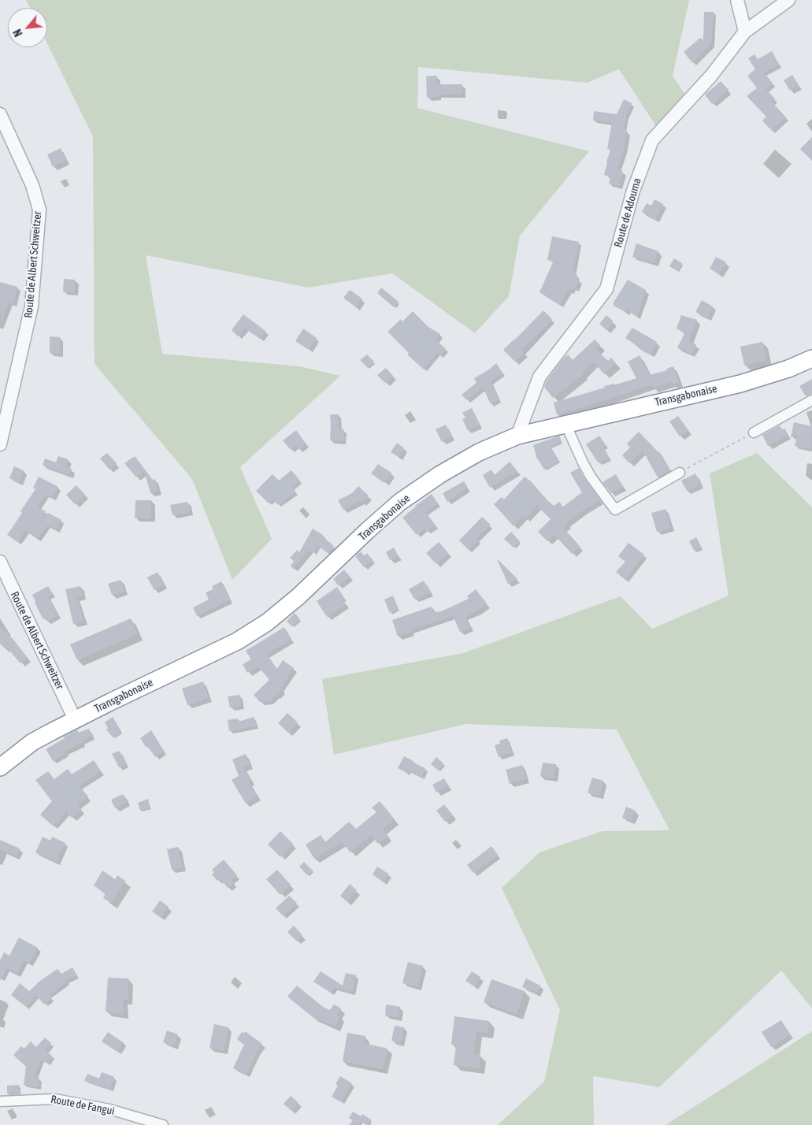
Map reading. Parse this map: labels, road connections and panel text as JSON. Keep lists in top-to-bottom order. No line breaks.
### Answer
{"streets":{"highway":["Transgabonaise"],"street":["Route de Adouma","Route de Albert Schweitzer","Route de Fangui"]},"crossings":[["Route de Adouma","Transgabonaise"],["Route de Albert Schweitzer","Transgabonaise"]],"north":"bottom left"}
